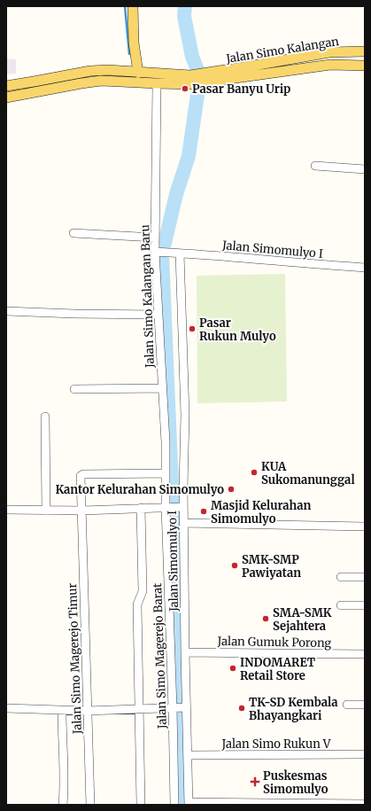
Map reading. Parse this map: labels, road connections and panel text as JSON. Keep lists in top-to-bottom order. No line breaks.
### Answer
{"streets":{"main road":["Jalan Simo Kalangan"],"street":["Jalan Simomulyo I","Jalan Simo Kalangan Baru","Jalan Gumuk Porong","Jalan Simo Magerejo Barat","Jalan Simo Magerejo Timur","Jalan Simo Rukun V"]},"crossings":[["Jalan Simomulyo I","Jalan Simo Kalangan Baru"],["Jalan Simomulyo I","Jalan Gumuk Porong"],["Jalan Simomulyo I","Jalan Simo Rukun V"],["Jalan Simo Kalangan Baru","Jalan Simo Magerejo Barat"],["Jalan Simo Kalangan Baru","Jalan Simo Magerejo Timur"]],"places":{"other":["Pasar Banyu Urip","Pasar Rukun Mulyo","KUA Sukomanunggal","Kantor Kelurahan Simomulyo","Masjid Kelurahan Simomulyo","SMK-SMP Pawiyatan","SMA-SMK Sejahtera","INDOMARET Retail Store","TK-SD Kembala Bhayangkari"],"health":["Puskesmas Simomulyo"]}}
